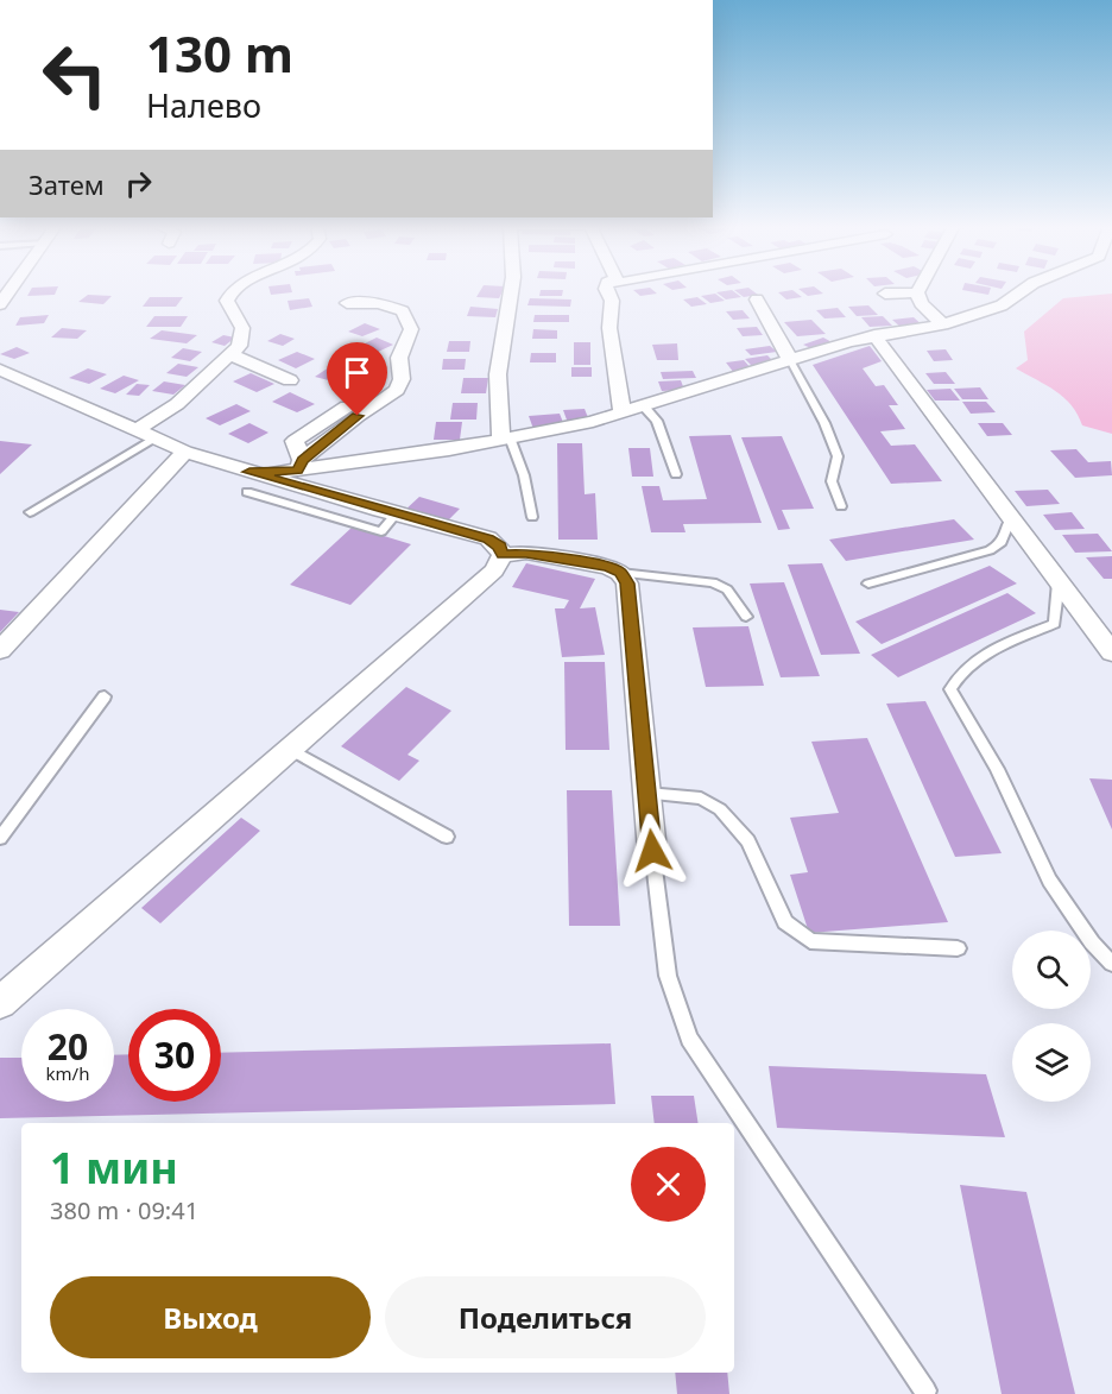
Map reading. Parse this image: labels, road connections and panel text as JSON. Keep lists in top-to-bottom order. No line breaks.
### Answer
{"page":{"turn":["130 m","Налево"],"then":"Затем","speed":"20 km/h","limit":"30","heading":["1 мин","380 m · 09:41"],"buttons":["Выход","Поделиться"]}}
